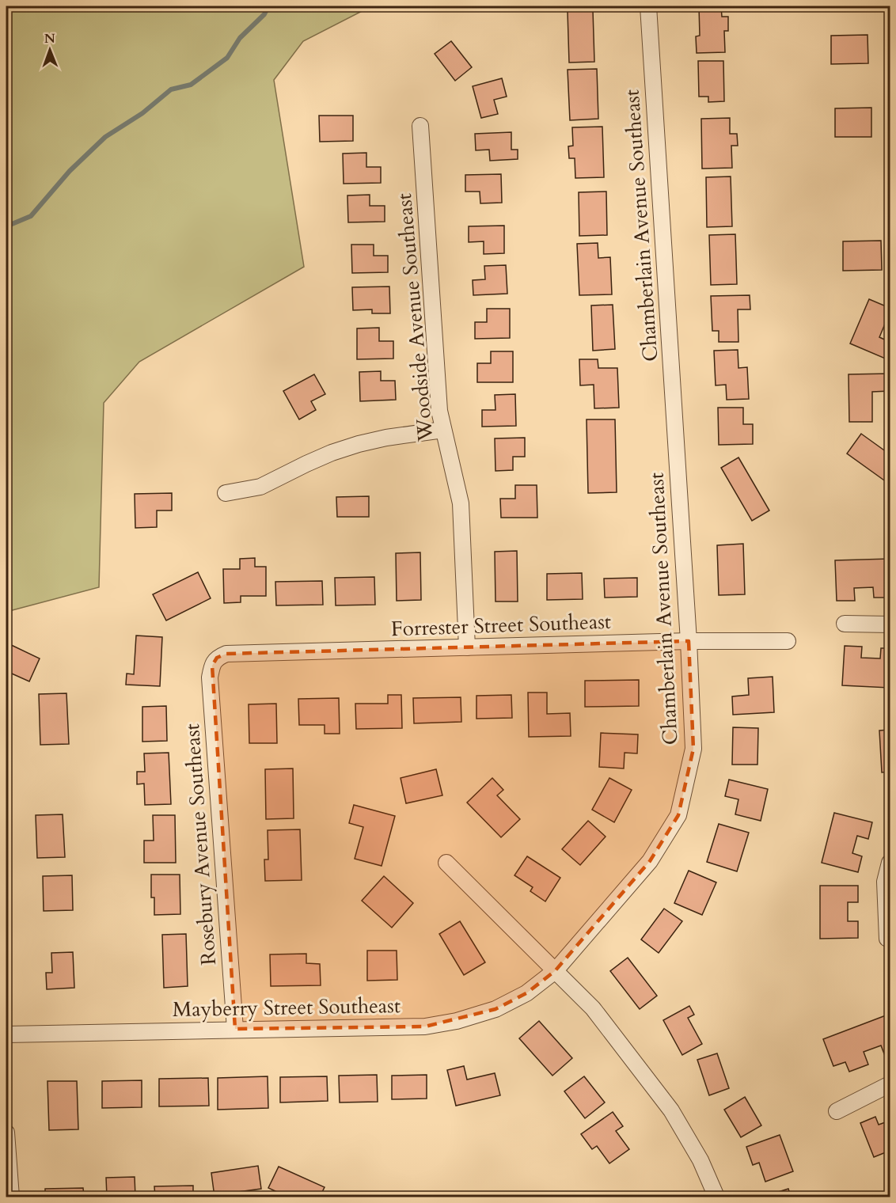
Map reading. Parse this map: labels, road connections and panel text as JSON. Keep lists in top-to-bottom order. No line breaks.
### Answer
{"streets":{"street":["Chamberlain Avenue Southeast","Woodside Avenue Southeast","Forrester Street Southeast","Rosebury Avenue Southeast","Mayberry Street Southeast"]},"crossings":[["Chamberlain Avenue Southeast","Forrester Street Southeast"],["Chamberlain Avenue Southeast","Mayberry Street Southeast"],["Woodside Avenue Southeast","Forrester Street Southeast"],["Forrester Street Southeast","Rosebury Avenue Southeast"],["Rosebury Avenue Southeast","Mayberry Street Southeast"]],"north":"top"}
